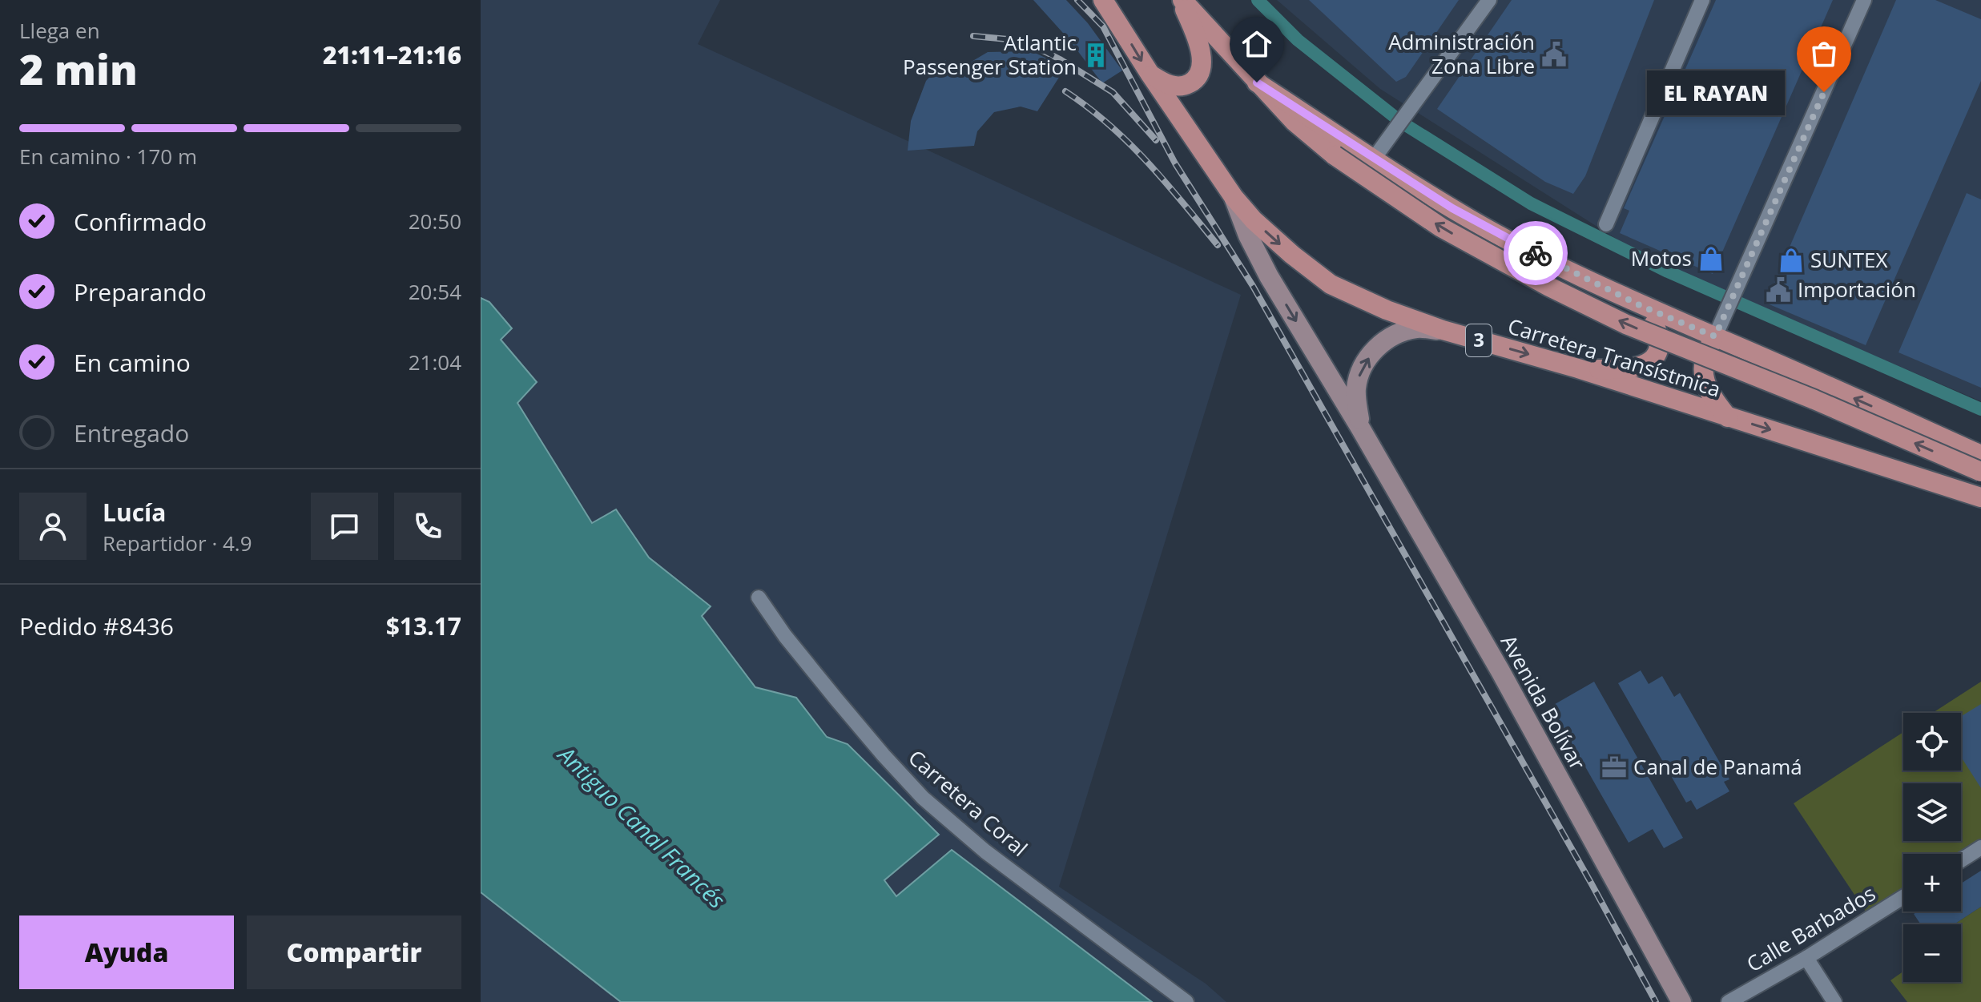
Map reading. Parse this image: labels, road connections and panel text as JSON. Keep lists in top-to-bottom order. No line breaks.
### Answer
{"streets":{"main road":["3","Carretera Transístmica","Avenida Bolívar"],"street":["Carretera Coral","Calle Barbados"]},"crossings":[["Carretera Transístmica","Avenida Bolívar"]],"water":["Antiguo Canal Francés"],"places":{"public building":["Administración Zona Libre","Importación"],"building":["Atlantic Passenger Station"],"other":["EL RAYAN"],"shop":["Motos","SUNTEX"],"office":["Canal de Panamá"]},"page":{"heading":["2 min","Llega en","21:11–21:16"],"panel":["Lucía","Repartidor · 4.9","Pedido #8436","$13.17"],"bubble":"EL RAYAN","bar":"En camino · 170 m","list":[["Confirmado","20:50"],["Preparando","20:54"],["En camino","21:04"],"Entregado"],"map_buttons":["+","−"],"buttons":["Ayuda","Compartir"]}}
